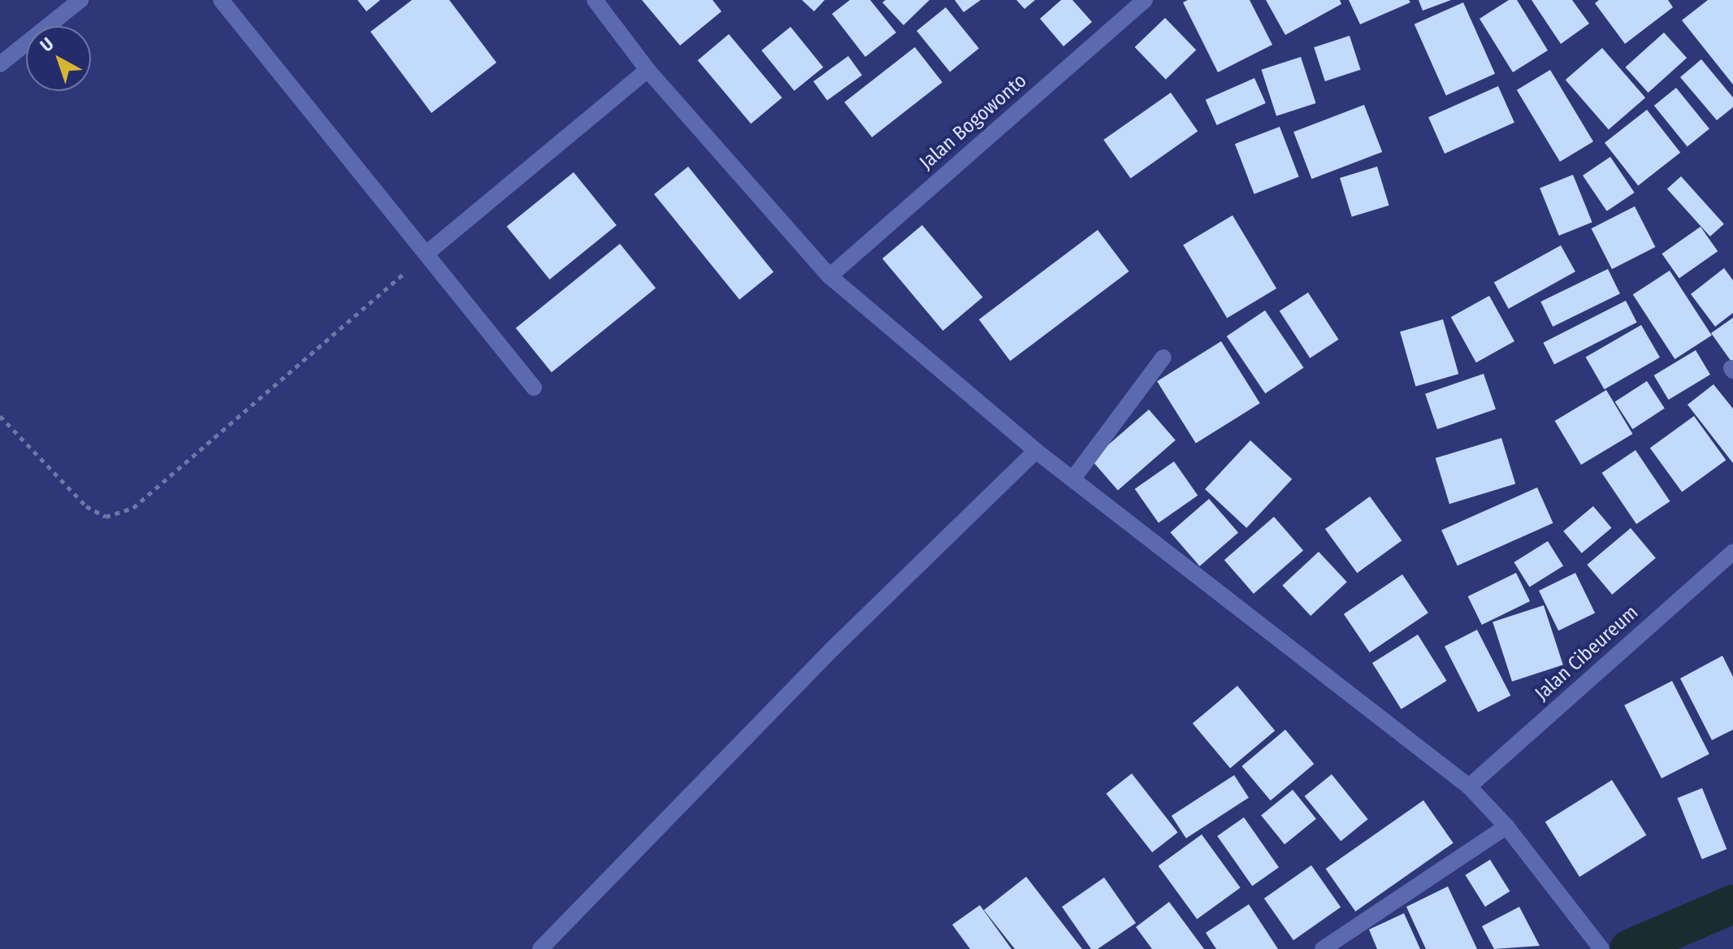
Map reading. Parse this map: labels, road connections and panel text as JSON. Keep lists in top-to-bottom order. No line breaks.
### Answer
{"streets":{"street":["Jalan Bogowonto","Jalan Cibeureum"]},"north":"top left"}
